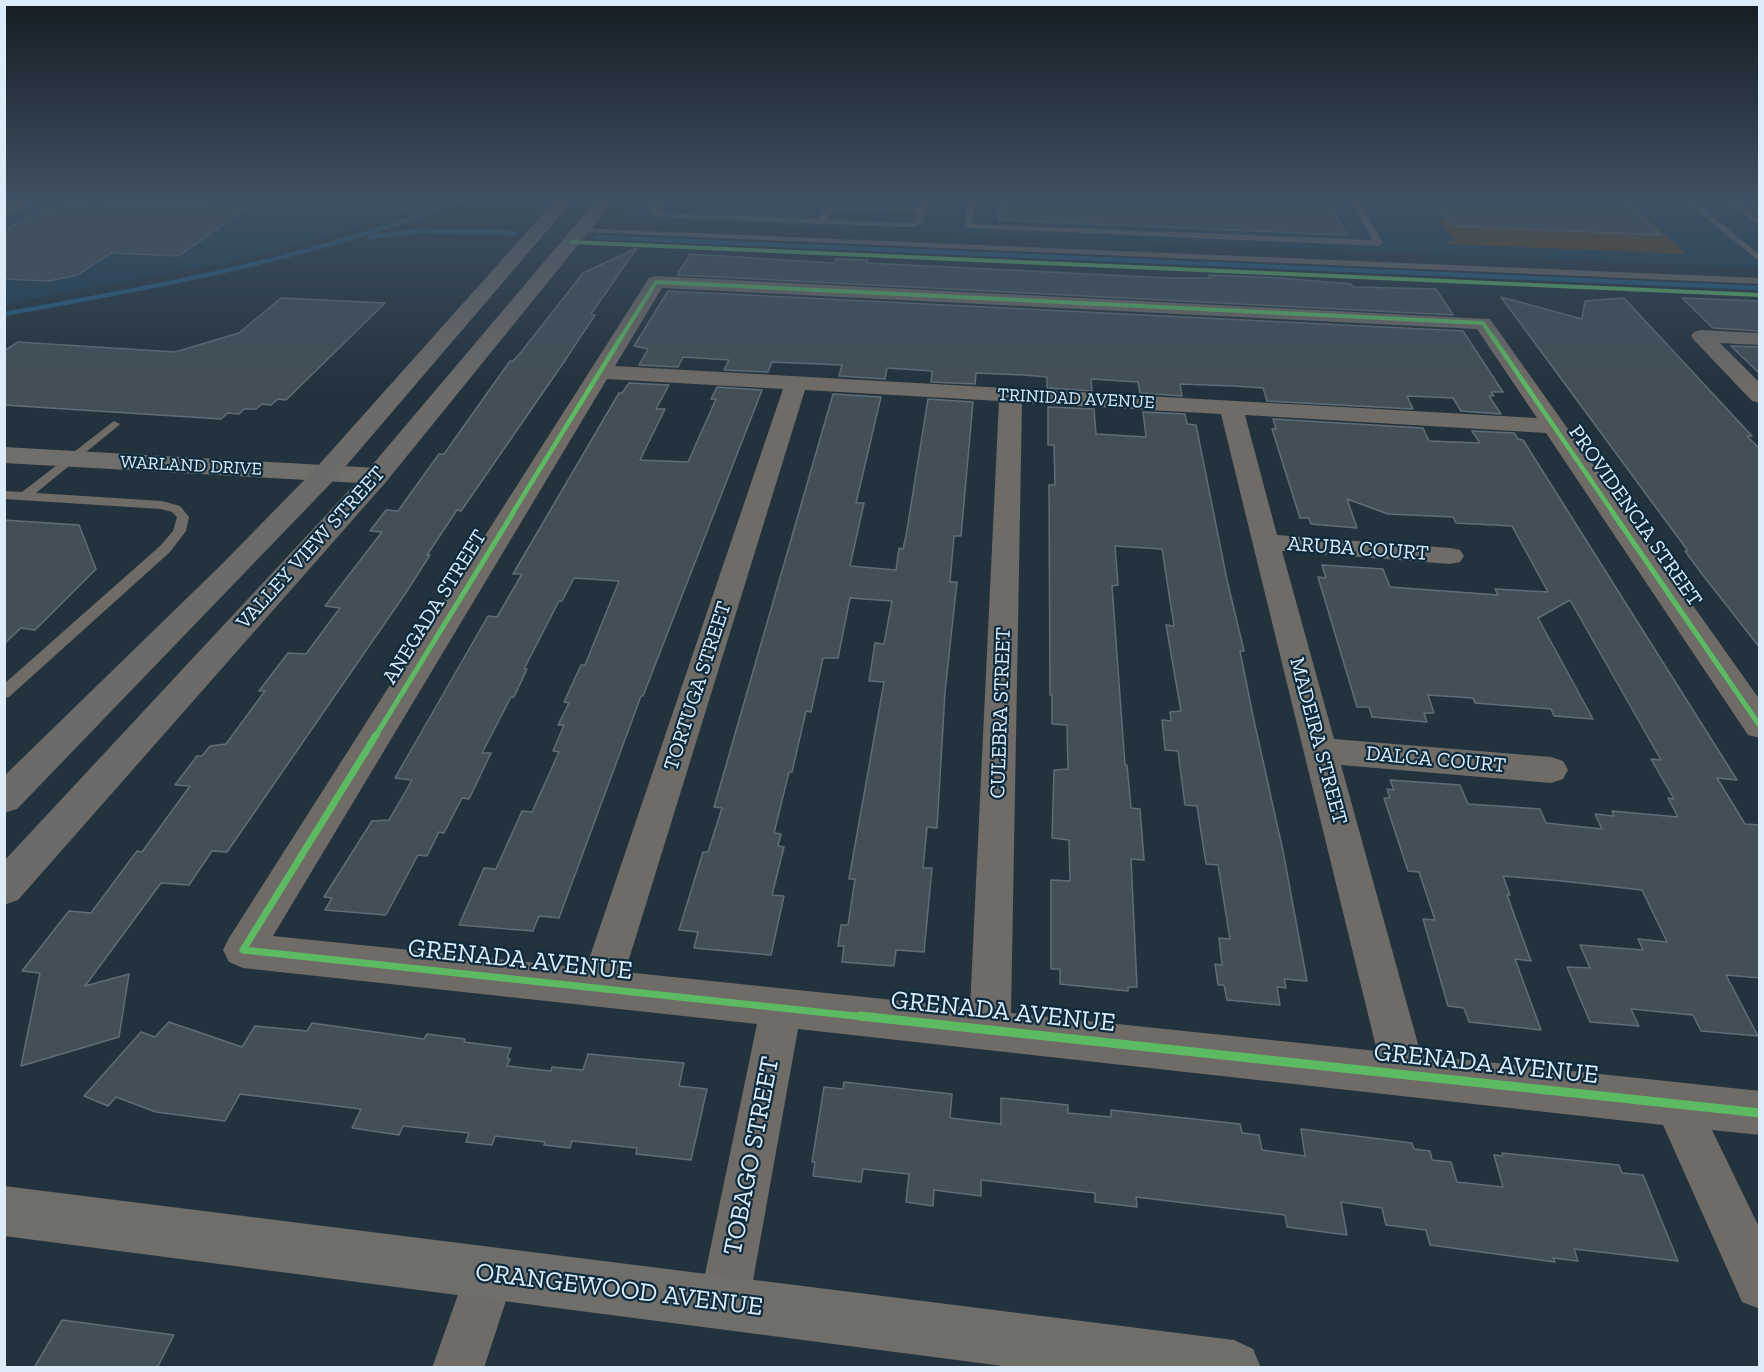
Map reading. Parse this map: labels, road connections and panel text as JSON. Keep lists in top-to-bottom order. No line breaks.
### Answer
{"streets":{"main road":["VALLEY VIEW STREET"],"street":["TRINIDAD AVENUE","WARLAND DRIVE","PROVIDENCIA STREET","ARUBA COURT","ANEGADA STREET","TORTUGA STREET","CULEBRA STREET","MADEIRA STREET","DALCA COURT","GRENADA AVENUE","TOBAGO STREET","ORANGEWOOD AVENUE"]},"crossings":[["TRINIDAD AVENUE","PROVIDENCIA STREET"],["TRINIDAD AVENUE","ANEGADA STREET"],["TRINIDAD AVENUE","TORTUGA STREET"],["TRINIDAD AVENUE","CULEBRA STREET"],["TRINIDAD AVENUE","MADEIRA STREET"],["WARLAND DRIVE","VALLEY VIEW STREET"],["PROVIDENCIA STREET","ANEGADA STREET"],["ARUBA COURT","MADEIRA STREET"],["ANEGADA STREET","GRENADA AVENUE"],["TORTUGA STREET","GRENADA AVENUE"],["CULEBRA STREET","GRENADA AVENUE"],["MADEIRA STREET","DALCA COURT"],["MADEIRA STREET","GRENADA AVENUE"],["GRENADA AVENUE","TOBAGO STREET"],["TOBAGO STREET","ORANGEWOOD AVENUE"]]}
